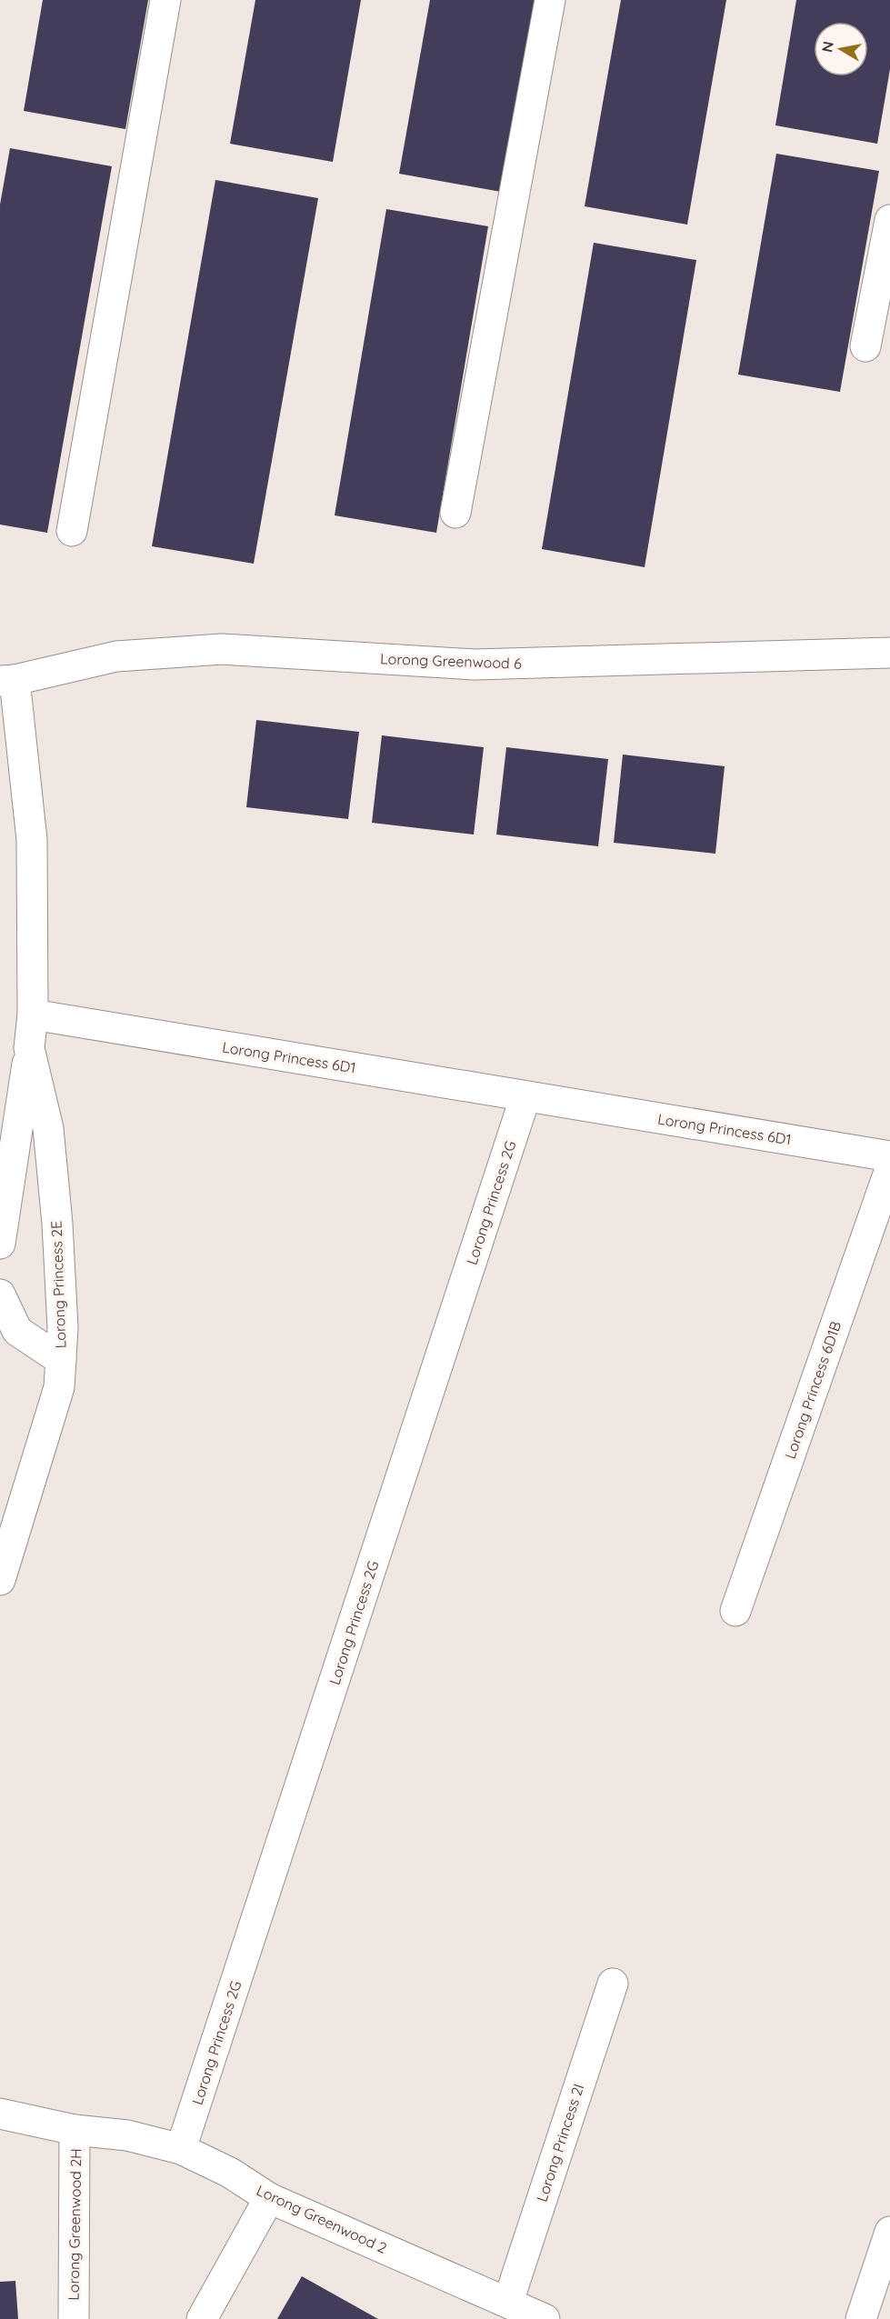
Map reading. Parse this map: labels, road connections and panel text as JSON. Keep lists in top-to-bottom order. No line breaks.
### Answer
{"streets":{"street":["Lorong Greenwood 6","Lorong Princess 6D1","Lorong Princess 2G","Lorong Princess 2E","Lorong Princess 6D1B","Lorong Princess 2I","Lorong Greenwood 2","Lorong Greenwood 2H"]},"crossings":[["Lorong Princess 6D1","Lorong Princess 2G"],["Lorong Princess 6D1","Lorong Princess 2E"],["Lorong Princess 2G","Lorong Greenwood 2"],["Lorong Princess 2I","Lorong Greenwood 2"],["Lorong Greenwood 2","Lorong Greenwood 2H"]],"north":"left"}
